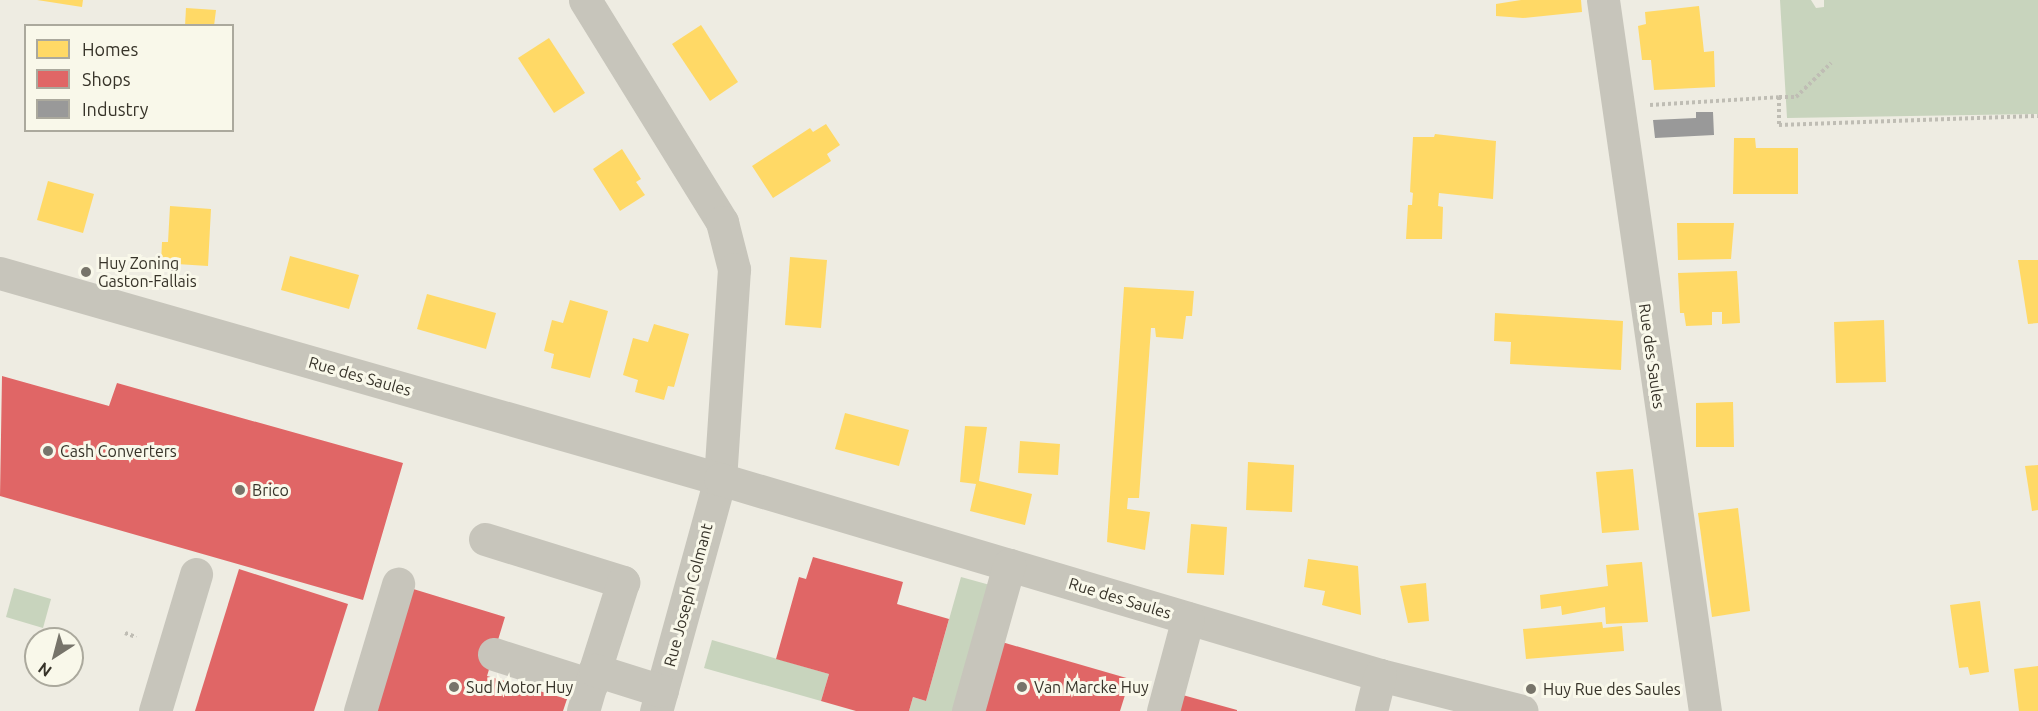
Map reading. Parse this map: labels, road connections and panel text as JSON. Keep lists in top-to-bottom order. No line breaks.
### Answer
{"streets":{"street":["Rue des Saules","Rue Joseph Colmant"]},"crossings":[["Rue des Saules","Rue Joseph Colmant"]],"places":["Huy Zoning Gaston-Fallais","Cash Converters","Brico","Sud Motor Huy","Van Marcke Huy","Huy Rue des Saules"],"legend":["Homes","Shops","Industry"],"north":"bottom left"}
